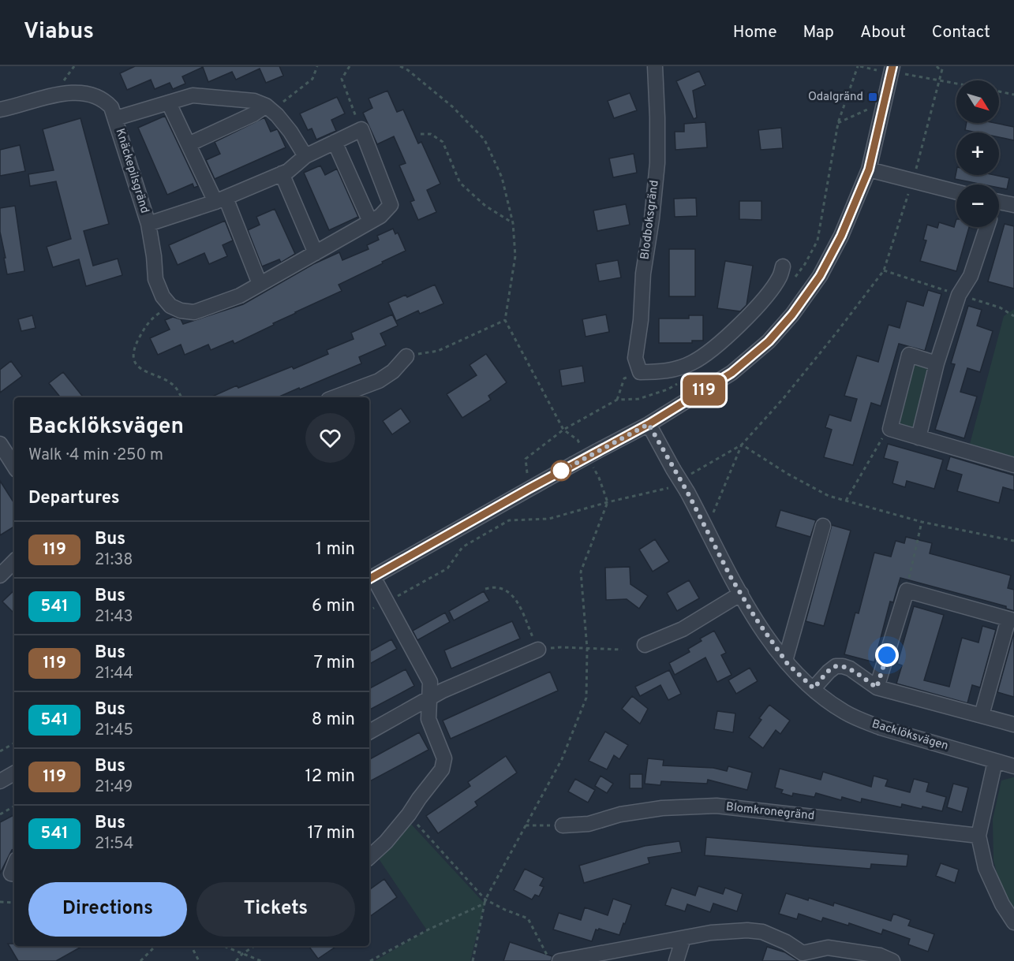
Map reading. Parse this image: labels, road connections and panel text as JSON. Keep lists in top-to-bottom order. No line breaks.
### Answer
{"streets":{"street":["Knäckepilsgränd","Blodboksgränd","Backlöksvägen","Blomkronegränd"]},"places":{"transit":["Odalgränd"]},"lines":["bus line 119"],"north":"bottom right","page":{"header":"Viabus","nav":["Home","Map","About","Contact"],"on_map":"119","map_buttons":["+","−"],"heading":[["Backlöksvägen","Walk · 4 min · 250 m"],"Departures"],"list":[{"mark":"119","name":"Bus","note":"21:38","value":"1 min"},{"mark":"541","name":"Bus","note":"21:43","value":"6 min"},{"mark":"119","name":"Bus","note":"21:44","value":"7 min"},{"mark":"541","name":"Bus","note":"21:45","value":"8 min"},{"mark":"119","name":"Bus","note":"21:49","value":"12 min"},{"mark":"541","name":"Bus","note":"21:54","value":"17 min"}],"buttons":["Directions","Tickets"]}}
